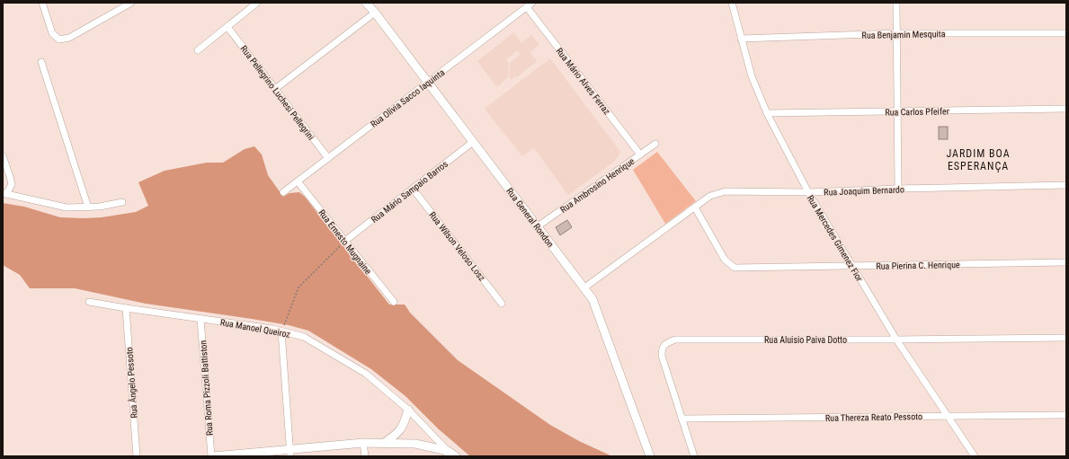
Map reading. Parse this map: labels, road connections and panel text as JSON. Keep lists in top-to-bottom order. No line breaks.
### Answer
{"streets":{"street":["Rua Benjamin Mesquita","Rua Mário Alves Ferraz","Rua Pellegrino Luchesi Pellegrini","Rua Olívia Sacco Iaquinta","Rua Carlos Pfeifer","Rua Ambrosino Henrique","Rua Joaquim Bernardo","Rua Mário Sampaio Barros","Rua General Rondon","Rua Mercedes Gimenez Fior","Rua Ernesto Mugnaine","Rua Wilson Veloso Losz","Rua Pierina C. Henrique","Rua Manoel Queiroz","Rua Aluisio Paiva Dotto","Rua Ângelo Pessoto","Rua Roma Pizzoli Battiston","Rua Thereza Reato Pessoto"]},"crossings":[["Rua Benjamin Mesquita","Rua Mercedes Gimenez Fior"],["Rua Mário Alves Ferraz","Rua Olívia Sacco Iaquinta"],["Rua Mário Alves Ferraz","Rua Ambrosino Henrique"],["Rua Pellegrino Luchesi Pellegrini","Rua Olívia Sacco Iaquinta"],["Rua Olívia Sacco Iaquinta","Rua General Rondon"],["Rua Olívia Sacco Iaquinta","Rua Ernesto Mugnaine"],["Rua Carlos Pfeifer","Rua Mercedes Gimenez Fior"],["Rua Ambrosino Henrique","Rua General Rondon"],["Rua Joaquim Bernardo","Rua General Rondon"],["Rua Joaquim Bernardo","Rua Mercedes Gimenez Fior"],["Rua Joaquim Bernardo","Rua Pierina C. Henrique"],["Rua Mário Sampaio Barros","Rua General Rondon"],["Rua Mário Sampaio Barros","Rua Ernesto Mugnaine"],["Rua Mário Sampaio Barros","Rua Wilson Veloso Losz"],["Rua Mercedes Gimenez Fior","Rua Pierina C. Henrique"],["Rua Mercedes Gimenez Fior","Rua Aluisio Paiva Dotto"],["Rua Mercedes Gimenez Fior","Rua Thereza Reato Pessoto"],["Rua Manoel Queiroz","Rua Ângelo Pessoto"],["Rua Manoel Queiroz","Rua Roma Pizzoli Battiston"],["Rua Aluisio Paiva Dotto","Rua Thereza Reato Pessoto"]],"districts":["JARDIM BOA ESPERANÇA"]}
